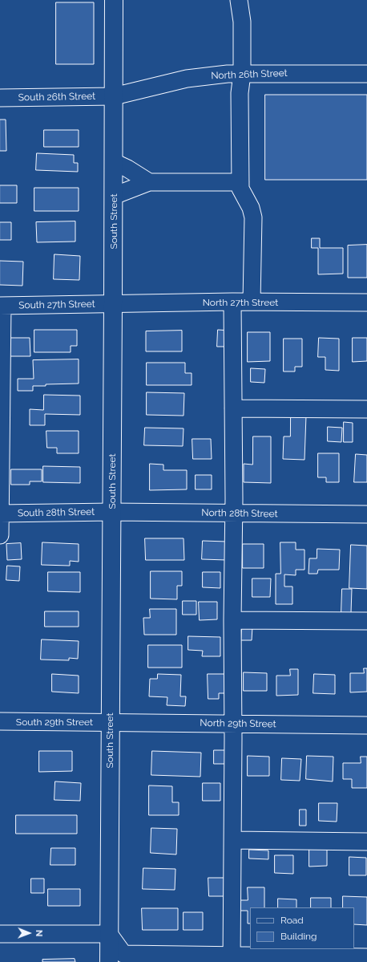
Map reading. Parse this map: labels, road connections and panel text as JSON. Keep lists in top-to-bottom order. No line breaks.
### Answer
{"streets":{"main road":["South Street"],"street":["North 26th Street","South 26th Street","North 27th Street","South 27th Street","South 28th Street","North 28th Street","South 29th Street","North 29th Street"]},"crossings":[["North 26th Street","South 26th Street"],["North 26th Street","South Street"],["South 26th Street","South Street"],["South Street","North 27th Street"],["South Street","South 27th Street"],["South Street","South 28th Street"],["South Street","North 28th Street"],["South Street","South 29th Street"],["South Street","North 29th Street"],["North 27th Street","South 27th Street"],["South 28th Street","North 28th Street"],["South 29th Street","North 29th Street"]],"legend":["Road","Building"],"north":"right"}
